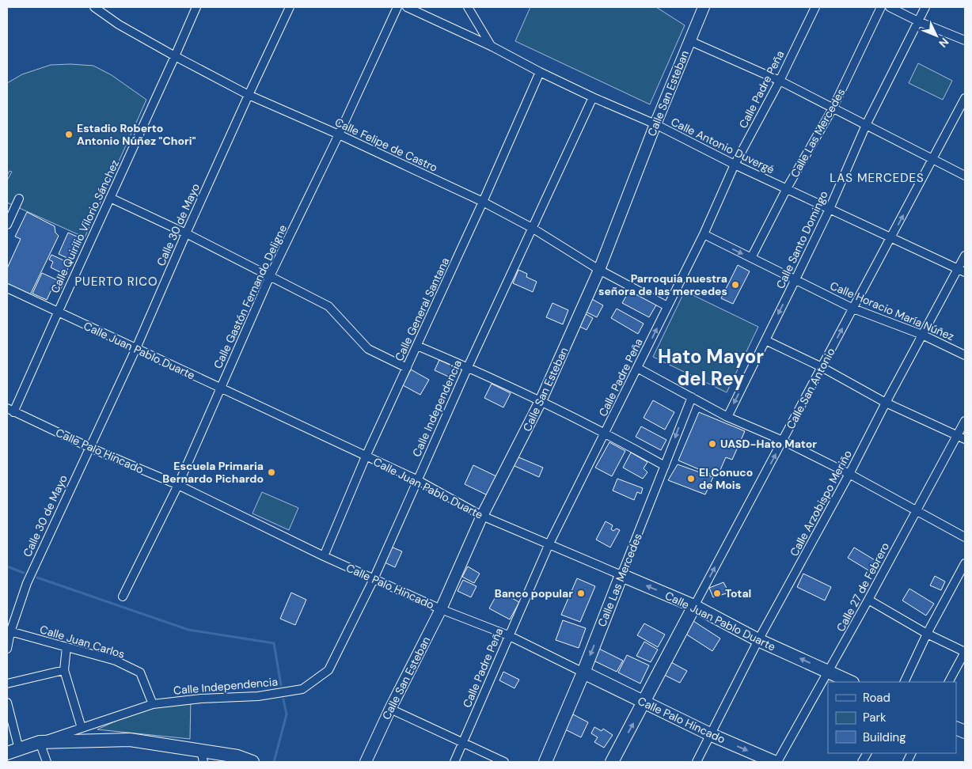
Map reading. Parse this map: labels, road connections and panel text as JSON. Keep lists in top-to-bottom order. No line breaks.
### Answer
{"streets":{"main road":["Calle Las Mercedes","Calle Juan Pablo Duarte","Calle San Antonio","Calle Palo Hincado"],"street":["Calle Padre Peña","Calle San Esteban","Calle Felipe de Castro","Calle Antonio Duvergé","Calle 30 de Mayo","Calle Quirilio Vilorio Sánchez","Calle Santo Domingo","Calle Gastón Fernando Deligne","Calle General Santana","Calle Horacio María Núñez","Calle Independencia","Calle Arzobispo Meriño","Calle 27 de Febrero","Calle Juan Carlos"]},"crossings":[["Calle Padre Peña","Calle Felipe de Castro"],["Calle Padre Peña","Calle Antonio Duvergé"],["Calle Padre Peña","Calle Horacio María Núñez"],["Calle Padre Peña","Calle Juan Pablo Duarte"],["Calle Padre Peña","Calle Palo Hincado"],["Calle San Esteban","Calle Felipe de Castro"],["Calle San Esteban","Calle Antonio Duvergé"],["Calle San Esteban","Calle Juan Pablo Duarte"],["Calle San Esteban","Calle Palo Hincado"],["Calle Las Mercedes","Calle Antonio Duvergé"],["Calle Las Mercedes","Calle Horacio María Núñez"],["Calle Las Mercedes","Calle Juan Pablo Duarte"],["Calle Las Mercedes","Calle Palo Hincado"],["Calle Felipe de Castro","Calle 30 de Mayo"],["Calle Felipe de Castro","Calle Quirilio Vilorio Sánchez"],["Calle Felipe de Castro","Calle Gastón Fernando Deligne"],["Calle Felipe de Castro","Calle General Santana"],["Calle Felipe de Castro","Calle Independencia"],["Calle Antonio Duvergé","Calle Santo Domingo"],["Calle Antonio Duvergé","Calle General Santana"],["Calle Antonio Duvergé","Calle San Antonio"],["Calle Antonio Duvergé","Calle Independencia"],["Calle Antonio Duvergé","Calle Arzobispo Meriño"],["Calle 30 de Mayo","Calle Juan Pablo Duarte"],["Calle 30 de Mayo","Calle Palo Hincado"],["Calle 30 de Mayo","Calle Juan Carlos"],["Calle Quirilio Vilorio Sánchez","Calle Juan Pablo Duarte"],["Calle Quirilio Vilorio Sánchez","Calle Palo Hincado"],["Calle Santo Domingo","Calle Horacio María Núñez"],["Calle Gastón Fernando Deligne","Calle Juan Pablo Duarte"],["Calle Gastón Fernando Deligne","Calle Palo Hincado"],["Calle General Santana","Calle Juan Pablo Duarte"],["Calle General Santana","Calle Palo Hincado"],["Calle Horacio María Núñez","Calle San Antonio"],["Calle Horacio María Núñez","Calle Arzobispo Meriño"],["Calle Juan Pablo Duarte","Calle San Antonio"],["Calle Juan Pablo Duarte","Calle Independencia"],["Calle Juan Pablo Duarte","Calle Arzobispo Meriño"],["Calle Juan Pablo Duarte","Calle 27 de Febrero"],["Calle San Antonio","Calle Palo Hincado"],["Calle Independencia","Calle Palo Hincado"],["Calle Independencia","Calle Juan Carlos"],["Calle Palo Hincado","Calle Arzobispo Meriño"]],"one_way":["Calle San Antonio"],"districts":["LAS MERCEDES","PUERTO RICO","Hato Mayor del Rey"],"places":["Estadio Roberto Antonio Núñez \"Chori\"","Parroquia nuestra señora de las mercedes","UASD-Hato Mator","Escuela Primaria Bernardo Pichardo","El Conuco de Mois","Banco popular","Total"],"legend":["Road","Park","Building"],"north":"bottom right"}
